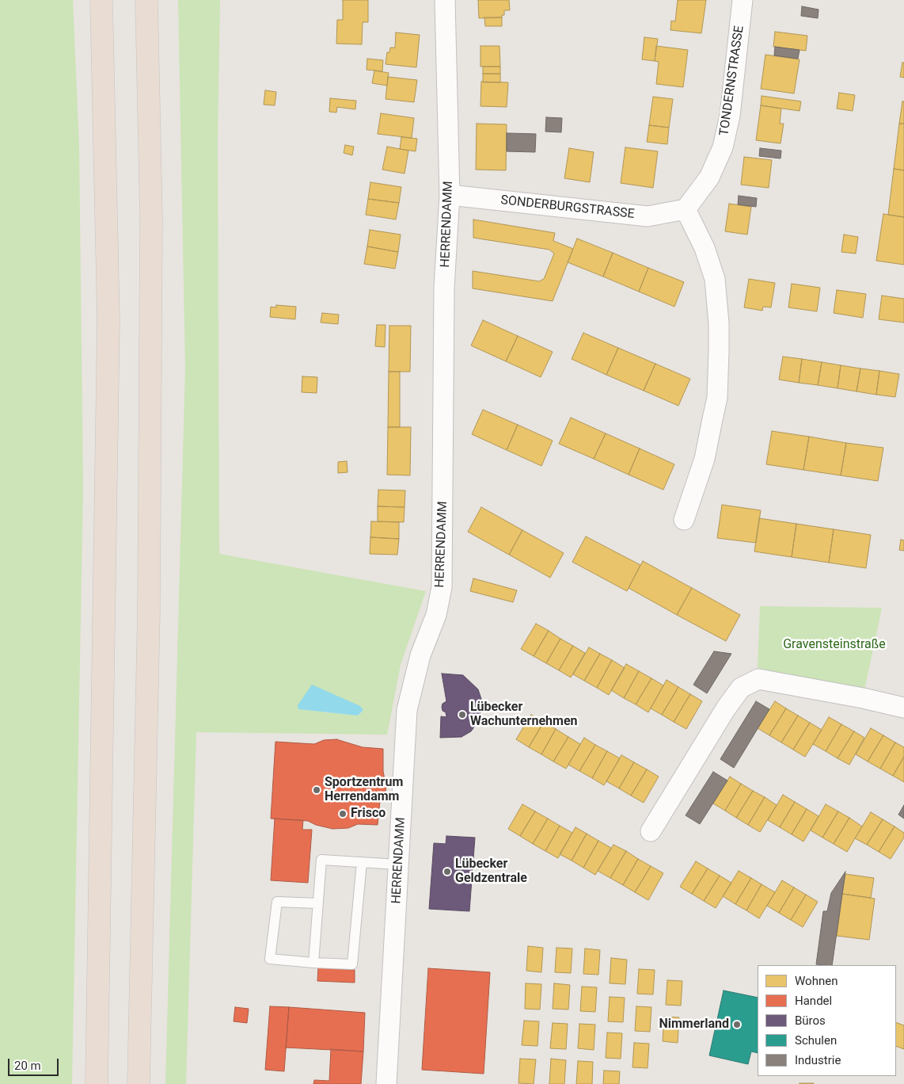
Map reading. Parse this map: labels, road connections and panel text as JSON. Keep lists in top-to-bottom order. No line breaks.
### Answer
{"streets":{"street":["TONDERNSTRASSE","SONDERBURGSTRASSE","HERRENDAMM"]},"crossings":[["TONDERNSTRASSE","SONDERBURGSTRASSE"],["SONDERBURGSTRASSE","HERRENDAMM"]],"parks":["Gravensteinstraße"],"places":["Lübecker Wachunternehmen","Sportzentrum Herrendamm","Frisco","Lübecker Geldzentrale","Nimmerland"],"legend":["Wohnen","Handel","Büros","Schulen","Industrie"],"scale_bar":"20 m"}
